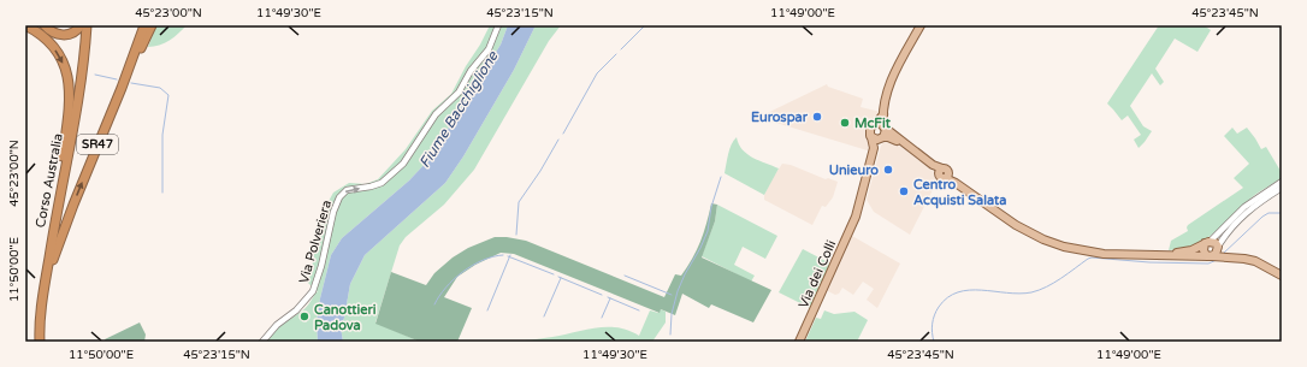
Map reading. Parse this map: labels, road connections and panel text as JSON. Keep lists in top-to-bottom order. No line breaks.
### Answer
{"streets":{"highway":["SR47","Corso Australia"],"main road":["Via dei Colli"],"street":["Via Polveriera"]},"crossings":[["SR47","Corso Australia"]],"one_way":["Via Polveriera"],"water":["Fiume Bacchiglione"],"places":["Eurospar","McFit","Unieuro","Centro Acquisti Salata","Canottieri Padova"],"coordinates":["45°23'00\"N","11°49'30\"E","45°23'15\"N","11°49'00\"E","45°23'45\"N","11°50'00\"E"]}
